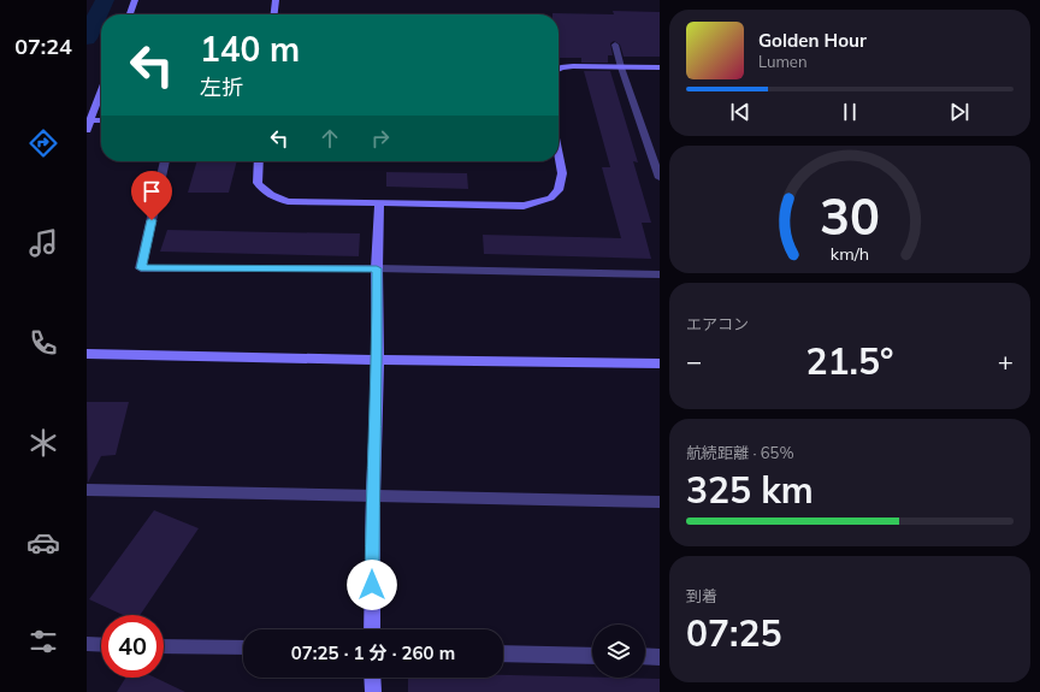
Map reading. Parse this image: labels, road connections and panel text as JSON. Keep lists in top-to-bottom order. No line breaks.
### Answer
{"page":{"tabs":"07:24","turn":["140 m","左折"],"song":["Golden Hour","Lumen"],"tile":["エアコン",["航続距離 · 65%","325 km"],["到着","07:25"]],"heat":["−","21.5°","+"],"limit":"40","trip":"07:25 · 1 分 · 260 m","gauge":["30","km/h"]}}
